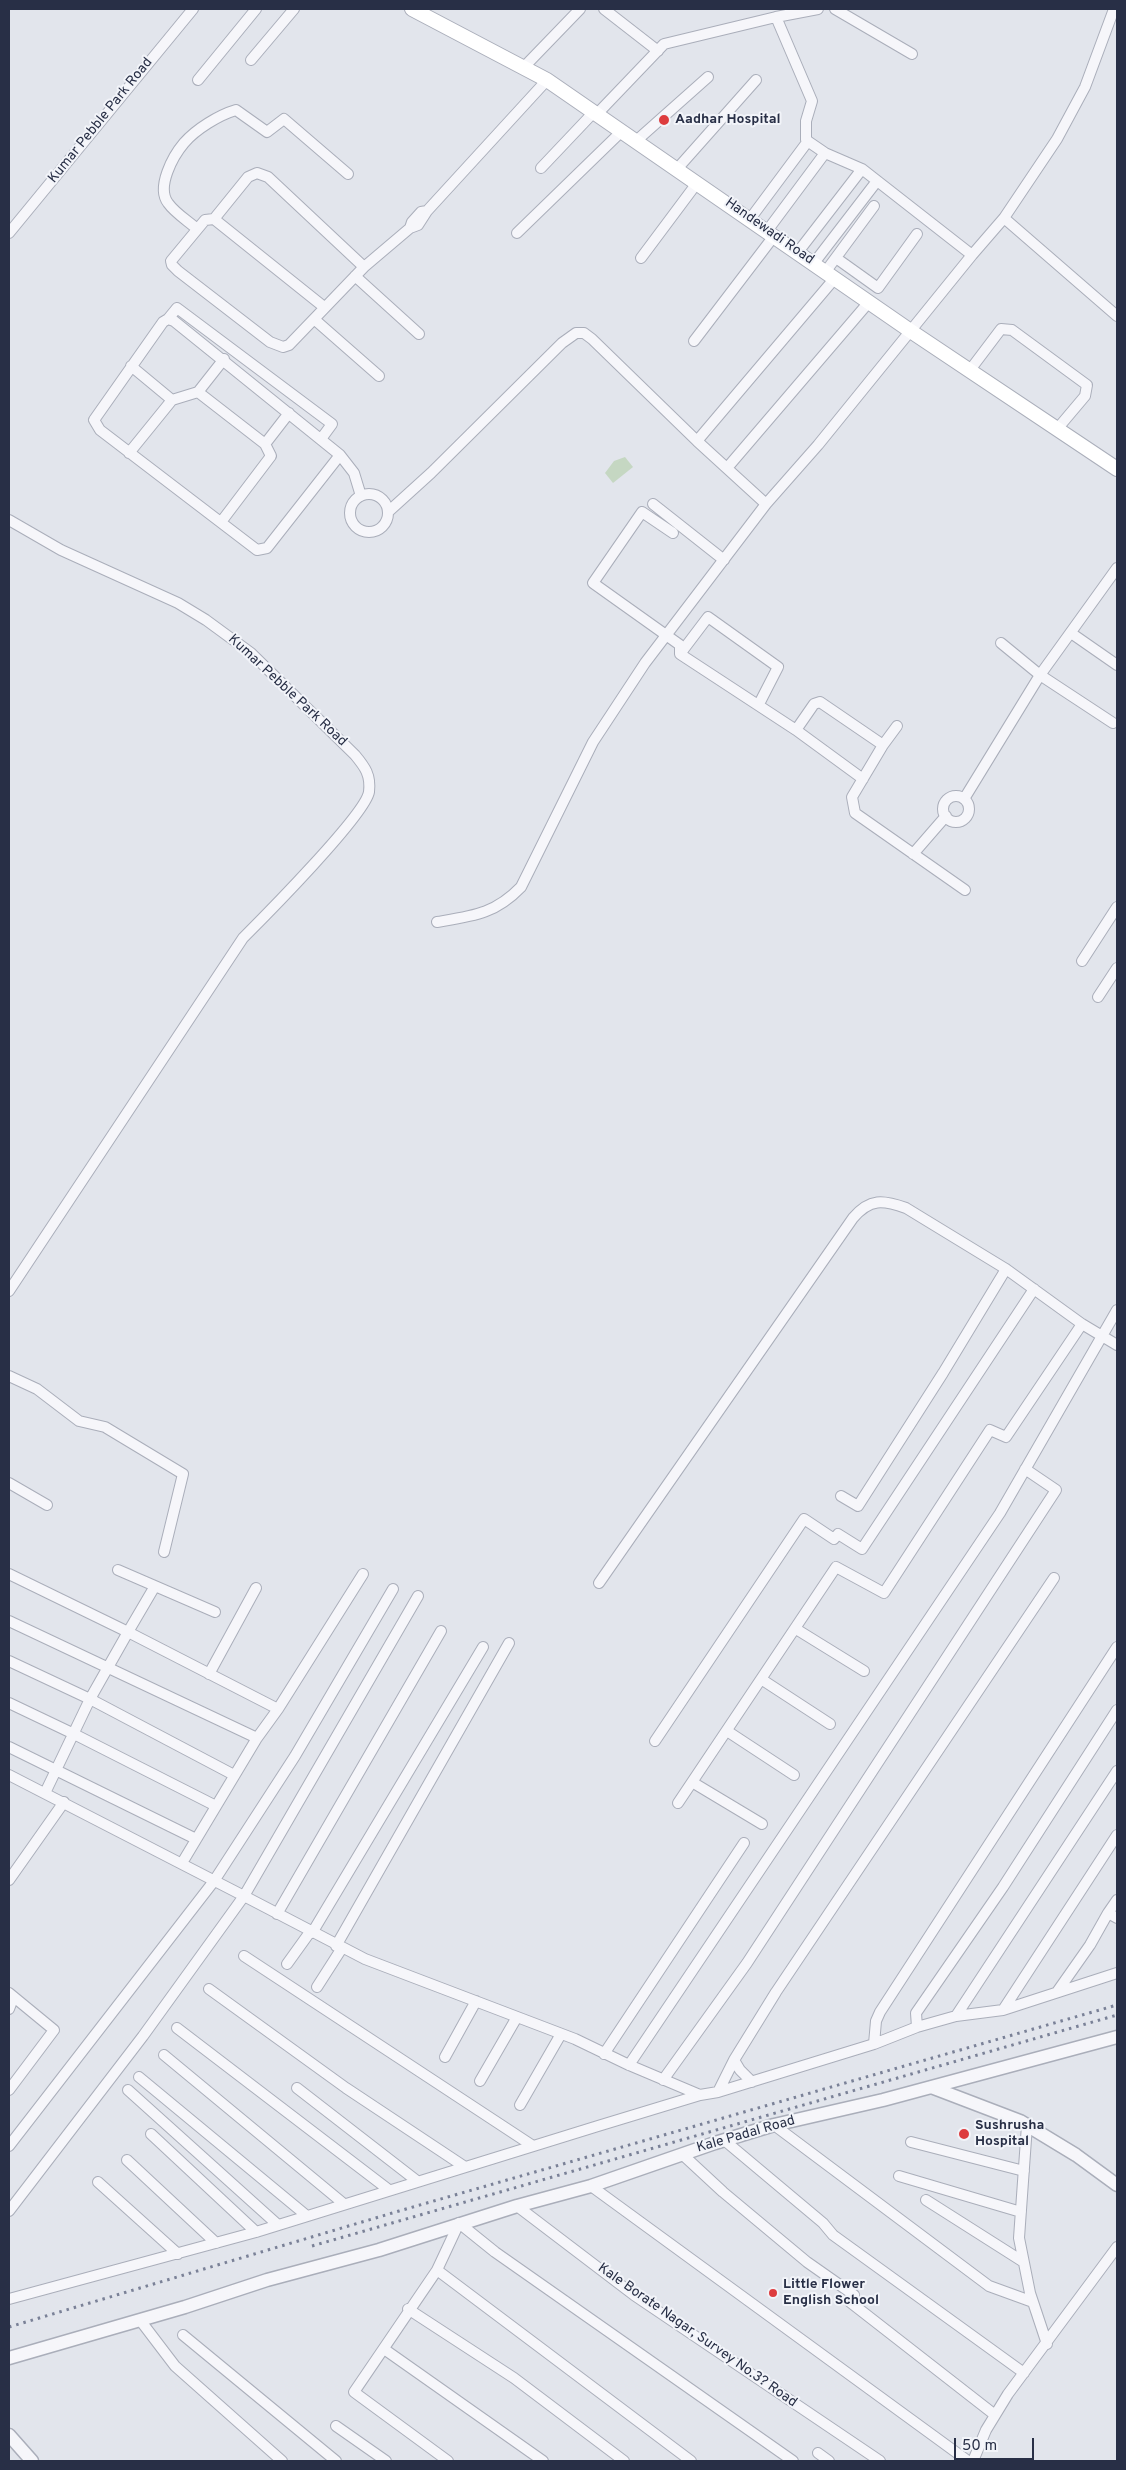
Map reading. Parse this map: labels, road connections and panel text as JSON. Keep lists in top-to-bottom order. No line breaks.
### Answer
{"streets":{"main road":["Handewadi Road"],"street":["Kumar Pebble Park Road","Kale Padal Road","Kale Borate Nagar, Survey No.3? Road"]},"crossings":[["Kale Padal Road","Kale Borate Nagar, Survey No.3? Road"]],"places":["Aadhar Hospital","Sushrusha Hospital","Little Flower English School"],"scale_bar":"50 m"}
